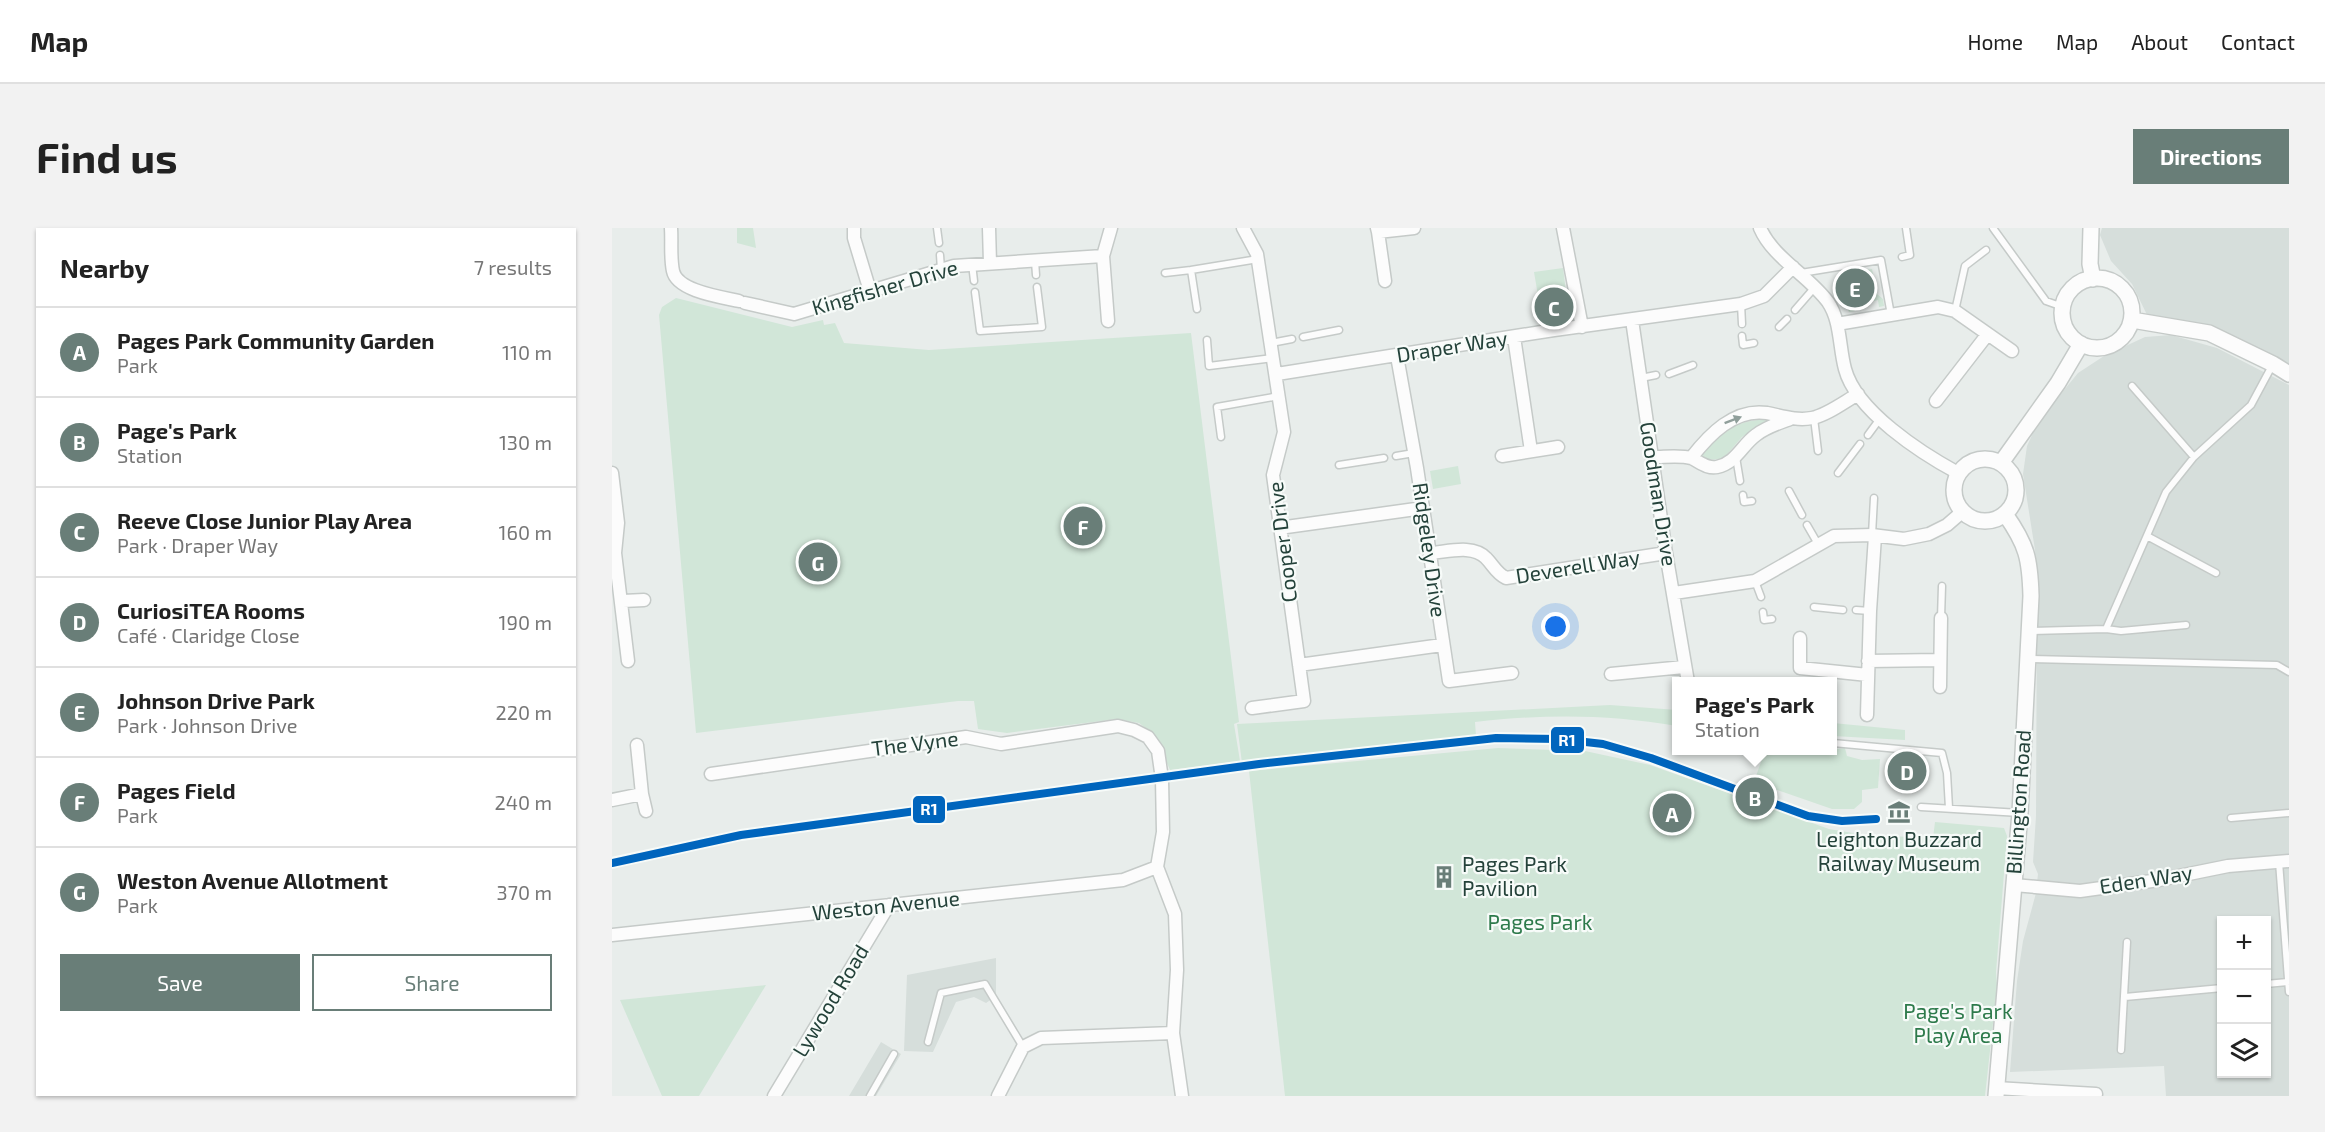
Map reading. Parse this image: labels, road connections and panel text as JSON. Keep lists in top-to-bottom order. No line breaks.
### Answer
{"streets":{"street":["Kingfisher Drive","Draper Way","Goodman Drive","Cooper Drive","Ridgeley Drive","Deverell Way","The Vyne","Billington Road","Eden Way","Weston Avenue","Lywood Road"]},"crossings":[["Draper Way","Goodman Drive"],["Draper Way","Cooper Drive"],["Draper Way","Ridgeley Drive"],["Goodman Drive","Deverell Way"],["Ridgeley Drive","Deverell Way"],["The Vyne","Weston Avenue"],["Billington Road","Eden Way"],["Weston Avenue","Lywood Road"]],"parks":["Pages Park","Page's Park Play Area"],"places":{"museum":["Leighton Buzzard Railway Museum"],"building":["Pages Park Pavilion"]},"lines":["transit line R1"],"page":{"header":"Map","nav":["Home","Map","About","Contact"],"buttons":["Directions",["Save","Share"]],"title":"Find us","heading":["Nearby","7 results"],"pins":["E","C","F","G","D","B","A"],"list":[{"mark":"A","name":"Pages Park Community Garden","note":"Park","value":"110 m"},{"mark":"B","name":"Page's Park","note":"Station","value":"130 m"},{"mark":"C","name":"Reeve Close Junior Play Area","note":"Park · Draper Way","value":"160 m"},{"mark":"D","name":"CuriosiTEA Rooms","note":"Café · Claridge Close","value":"190 m"},{"mark":"E","name":"Johnson Drive Park","note":"Park · Johnson Drive","value":"220 m"},{"mark":"F","name":"Pages Field","note":"Park","value":"240 m"},{"mark":"G","name":"Weston Avenue Allotment","note":"Park","value":"370 m"}],"popup":["Page's Park","Station"],"map_buttons":["+","−"]}}
